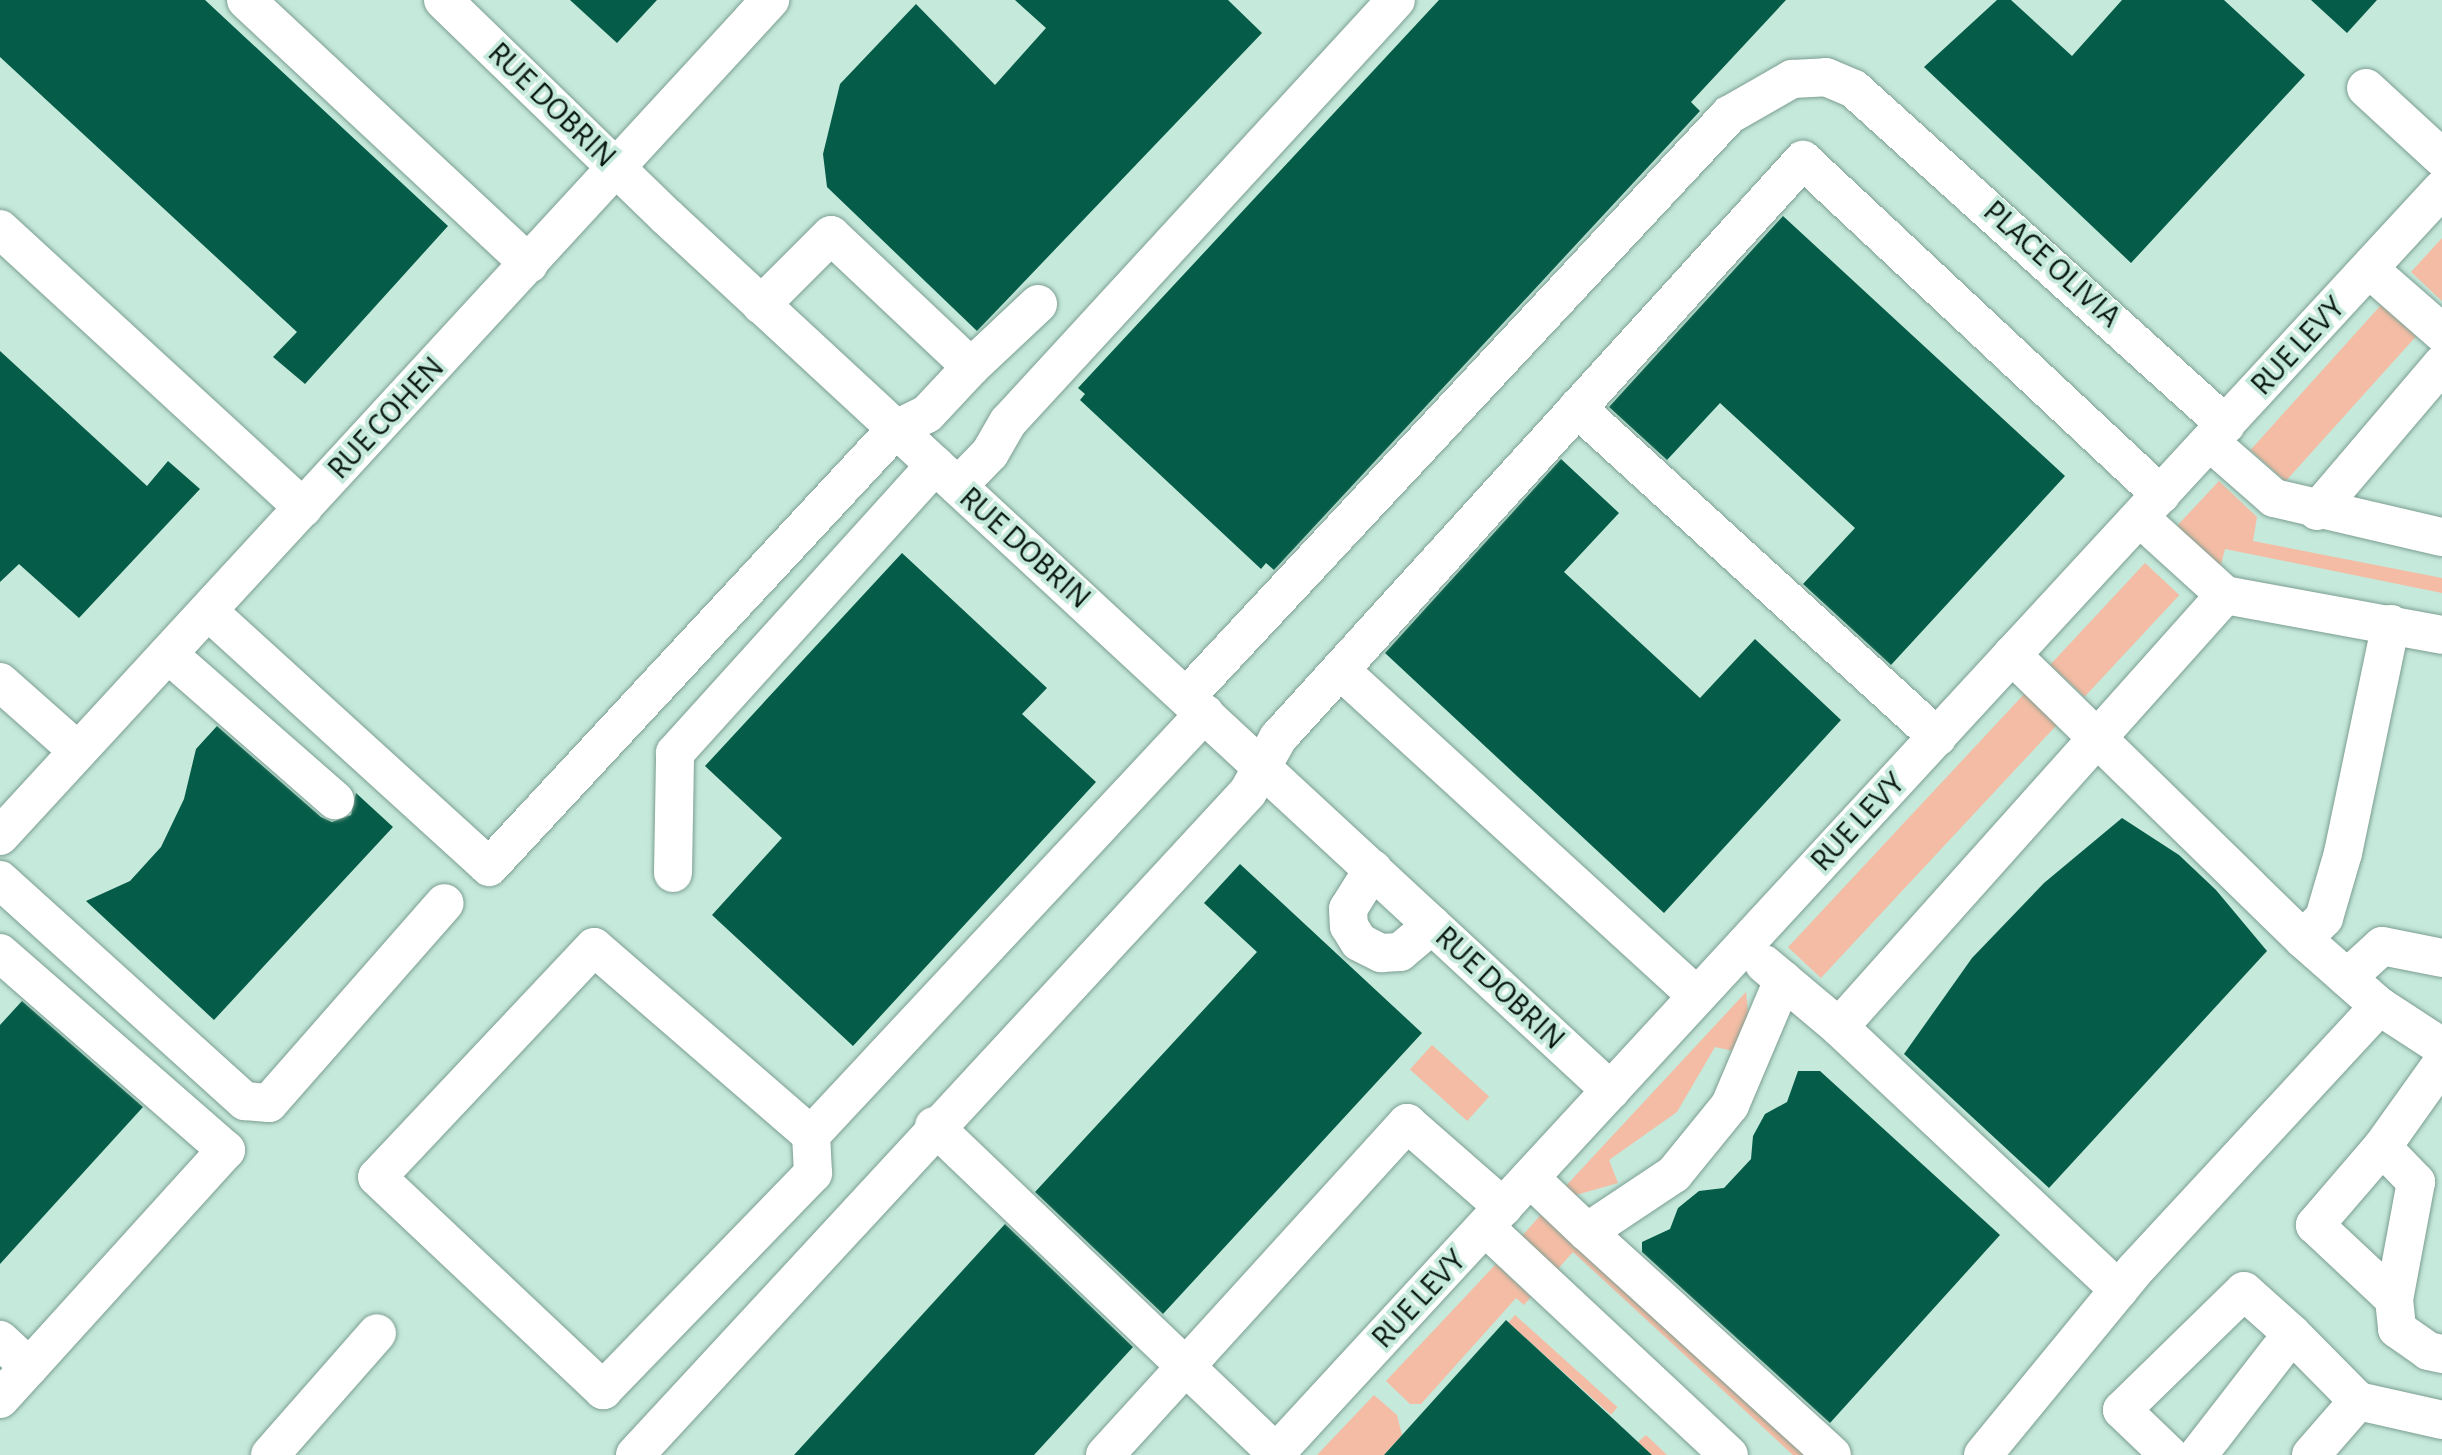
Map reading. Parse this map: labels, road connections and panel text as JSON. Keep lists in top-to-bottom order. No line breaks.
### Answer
{"streets":{"street":["RUE DOBRIN","PLACE OLIVIA","RUE LEVY","RUE COHEN"]},"crossings":[["RUE DOBRIN","PLACE OLIVIA"],["RUE DOBRIN","RUE LEVY"],["RUE DOBRIN","RUE COHEN"],["PLACE OLIVIA","RUE LEVY"]]}
